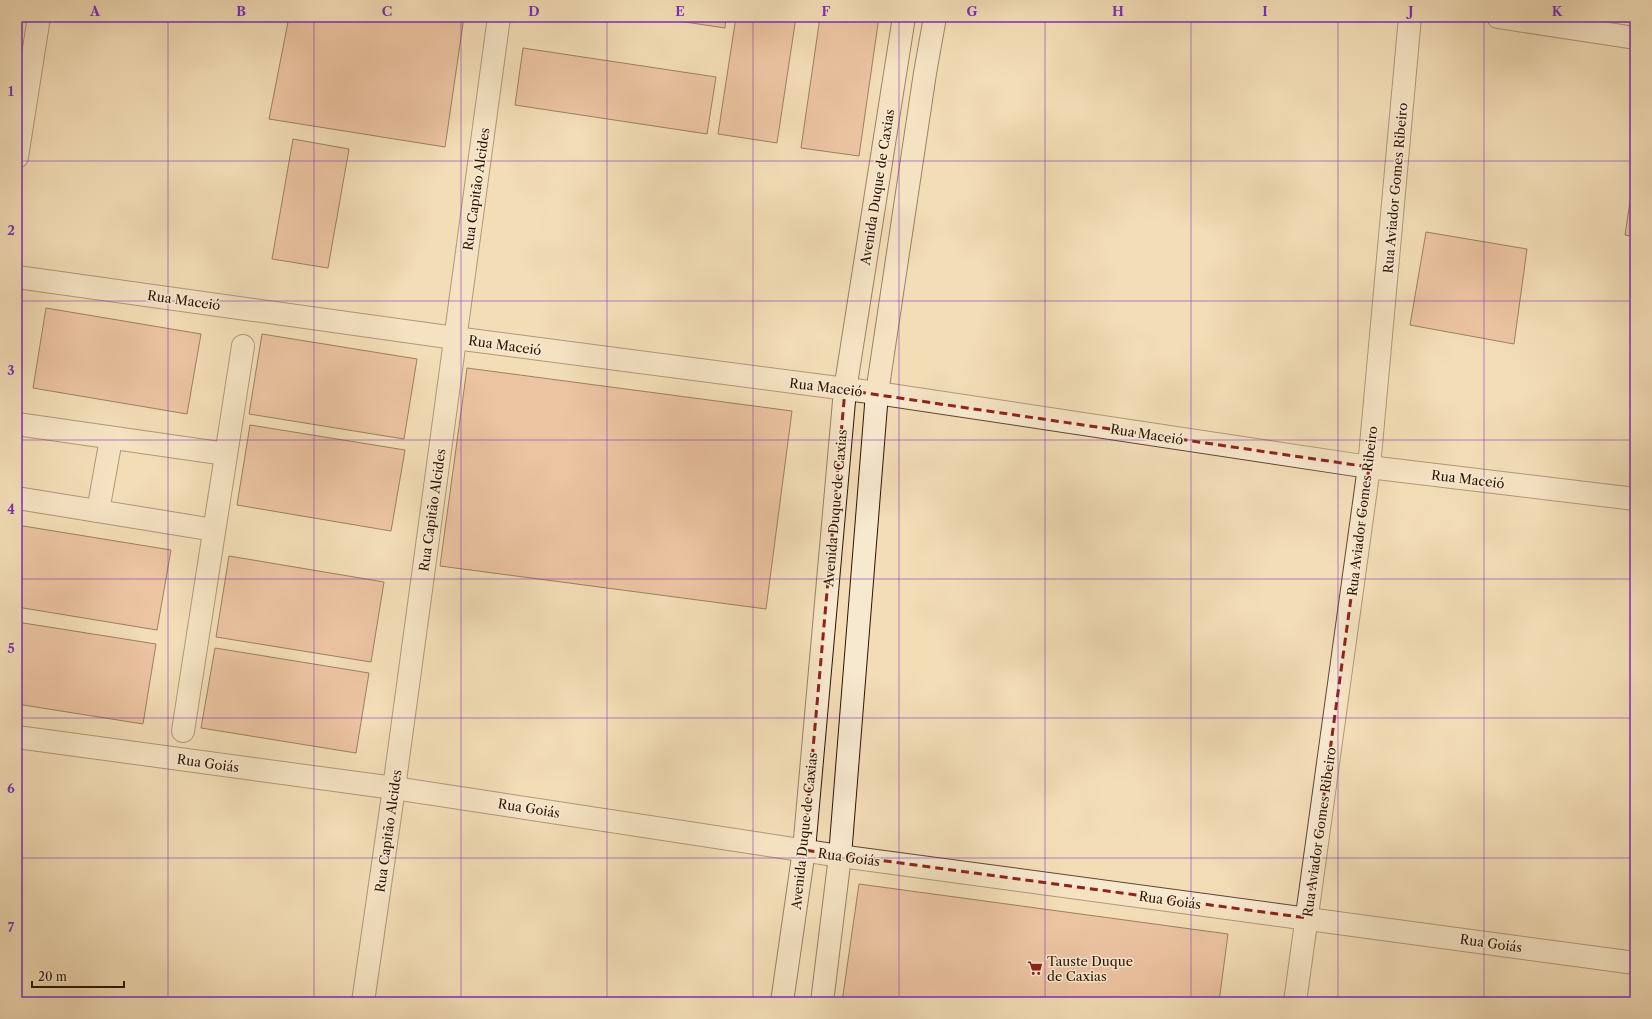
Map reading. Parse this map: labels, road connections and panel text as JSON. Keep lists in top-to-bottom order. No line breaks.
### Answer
{"streets":{"street":["Avenida Duque de Caxias","Rua Aviador Gomes Ribeiro","Rua Capitão Alcides","Rua Maceió","Rua Goiás"]},"crossings":[["Avenida Duque de Caxias","Rua Maceió"],["Avenida Duque de Caxias","Rua Goiás"],["Rua Aviador Gomes Ribeiro","Rua Maceió"],["Rua Aviador Gomes Ribeiro","Rua Goiás"],["Rua Capitão Alcides","Rua Maceió"],["Rua Capitão Alcides","Rua Goiás"]],"places":{"supermarket":["Tauste Duque de Caxias"]},"scale_bar":"20 m","grid":{"columns":["A","B","C","D","E","F","G","H","I","J","K"],"rows":["1","2","3","4","5","6","7"]}}
